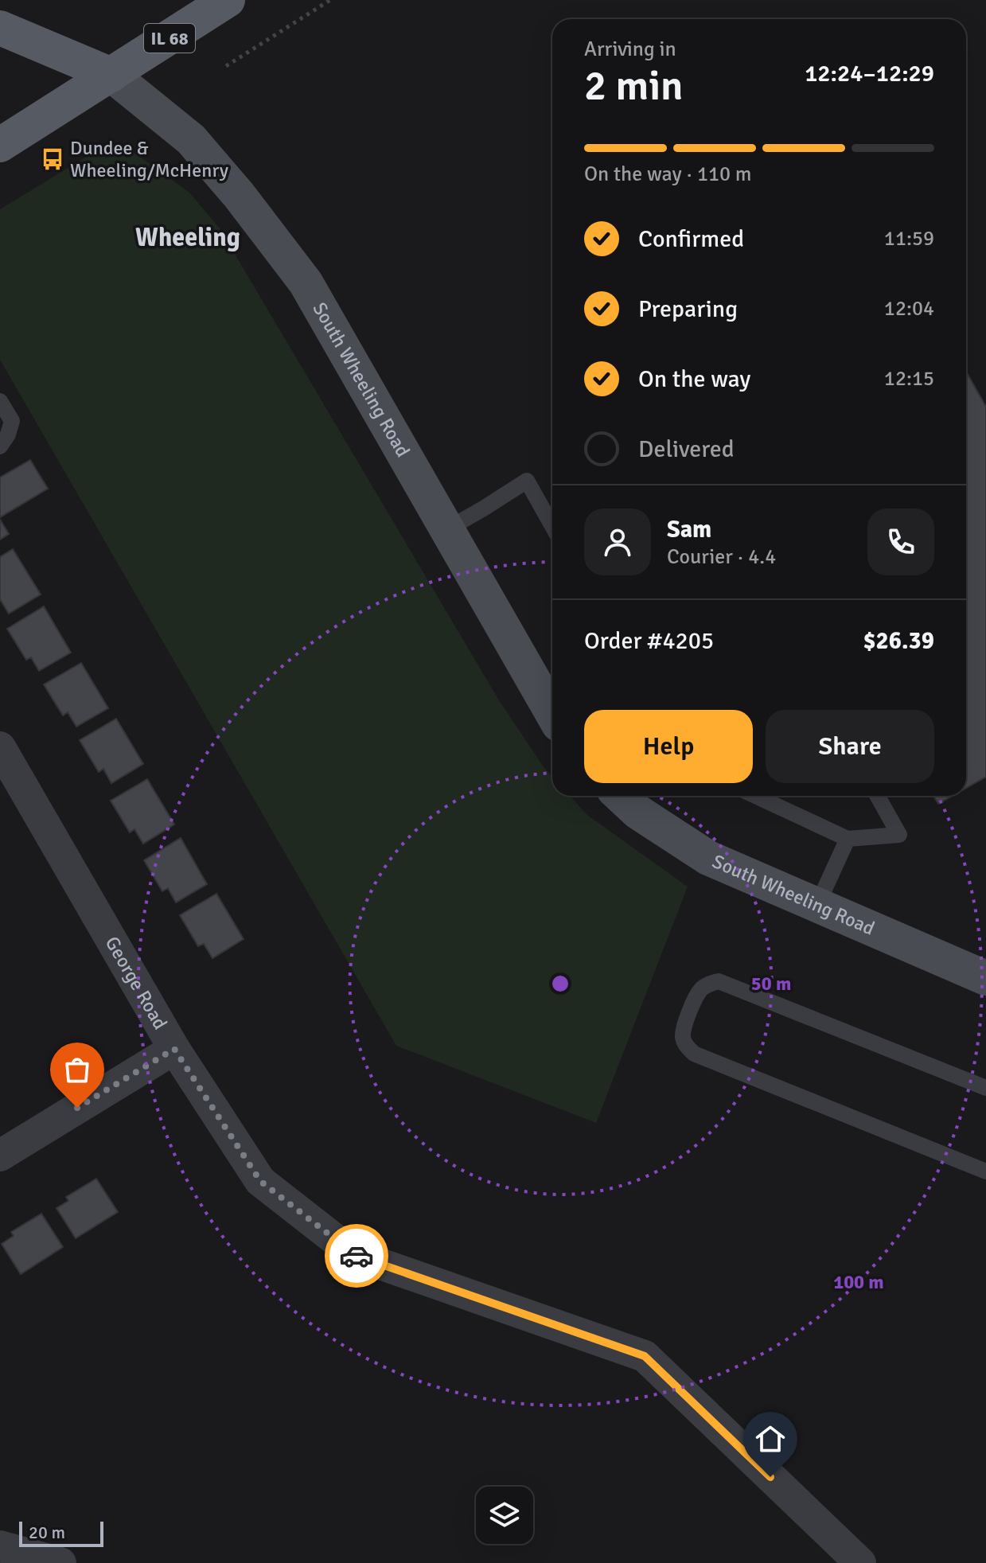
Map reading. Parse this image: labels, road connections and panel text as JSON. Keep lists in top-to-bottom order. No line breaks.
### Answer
{"streets":{"main road":["IL 68","South Wheeling Road"],"street":["George Road"]},"crossings":[["IL 68","South Wheeling Road"]],"districts":["Wheeling"],"places":{"bus stop":["Dundee & Wheeling/McHenry"]},"scale_bar":"20 m","page":{"heading":["2 min","Arriving in","12:24–12:29"],"panel":["Sam","Courier · 4.4","Order #4205","$26.39"],"bar":"On the way · 110 m","list":[["Confirmed","11:59"],["Preparing","12:04"],["On the way","12:15"],"Delivered"],"buttons":["Help","Share"],"scale":"20 m"},"rings":["50 m","100 m"]}
